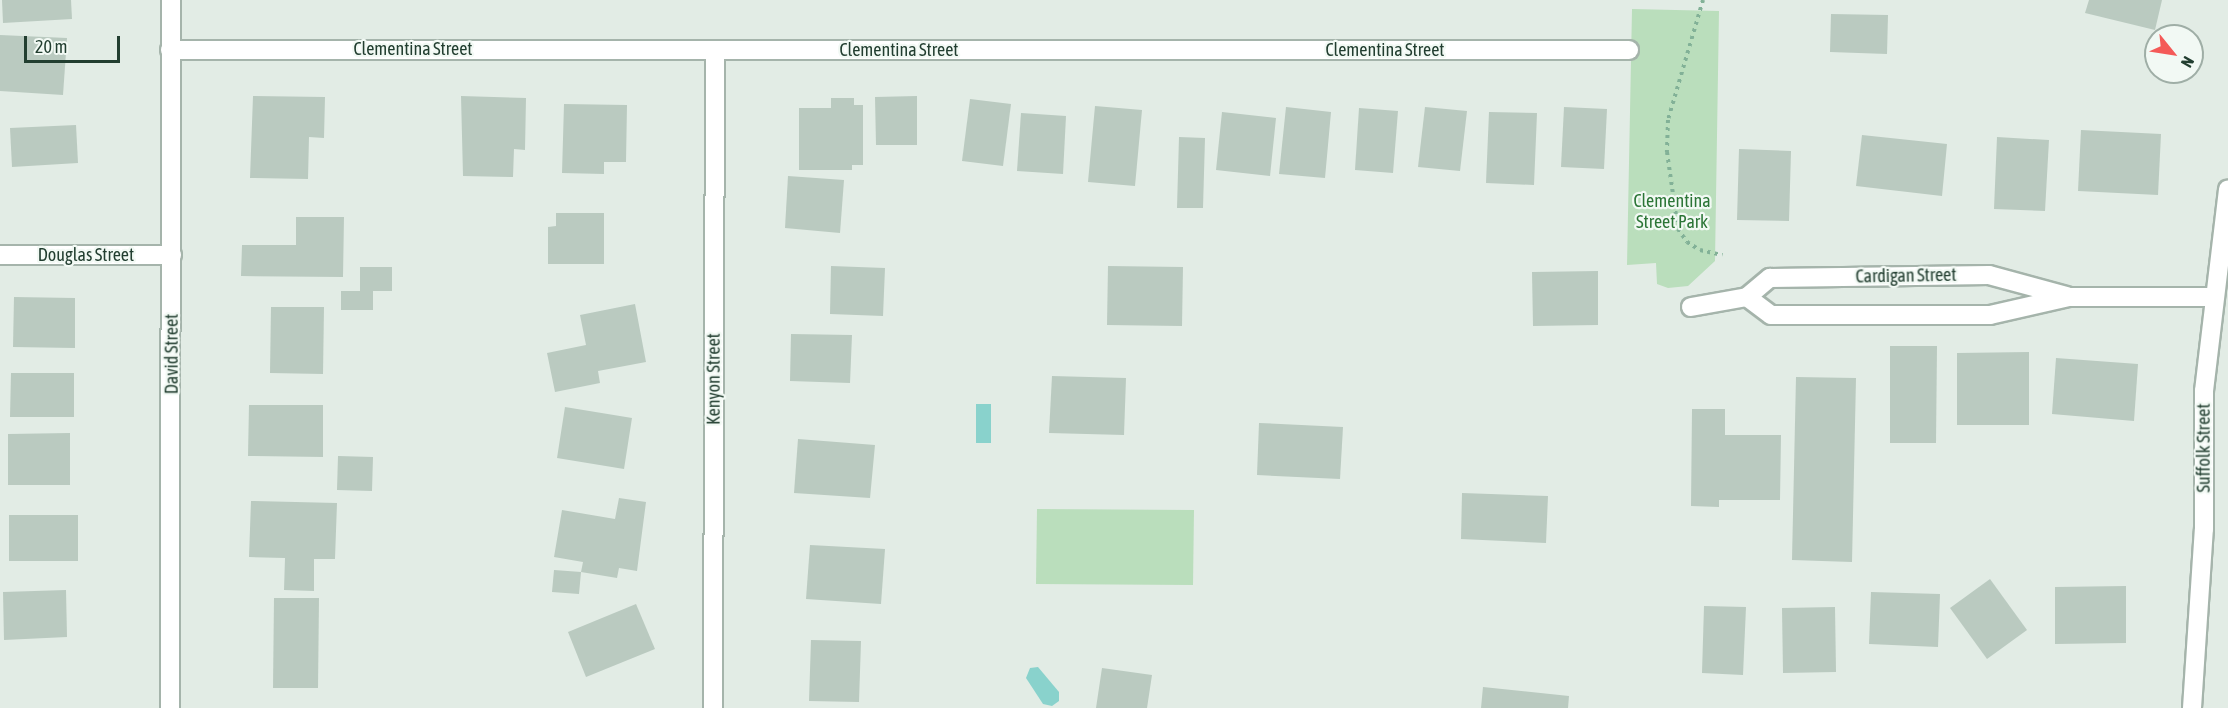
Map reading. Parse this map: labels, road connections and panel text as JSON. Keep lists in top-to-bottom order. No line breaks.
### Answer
{"streets":{"street":["Clementina Street","Douglas Street","Cardigan Street","David Street","Kenyon Street","Suffolk Street"]},"crossings":[["Clementina Street","David Street"],["Clementina Street","Kenyon Street"],["Douglas Street","David Street"],["Cardigan Street","Suffolk Street"]],"parks":["Clementina Street Park"],"scale_bar":"20 m","north":"bottom right"}
